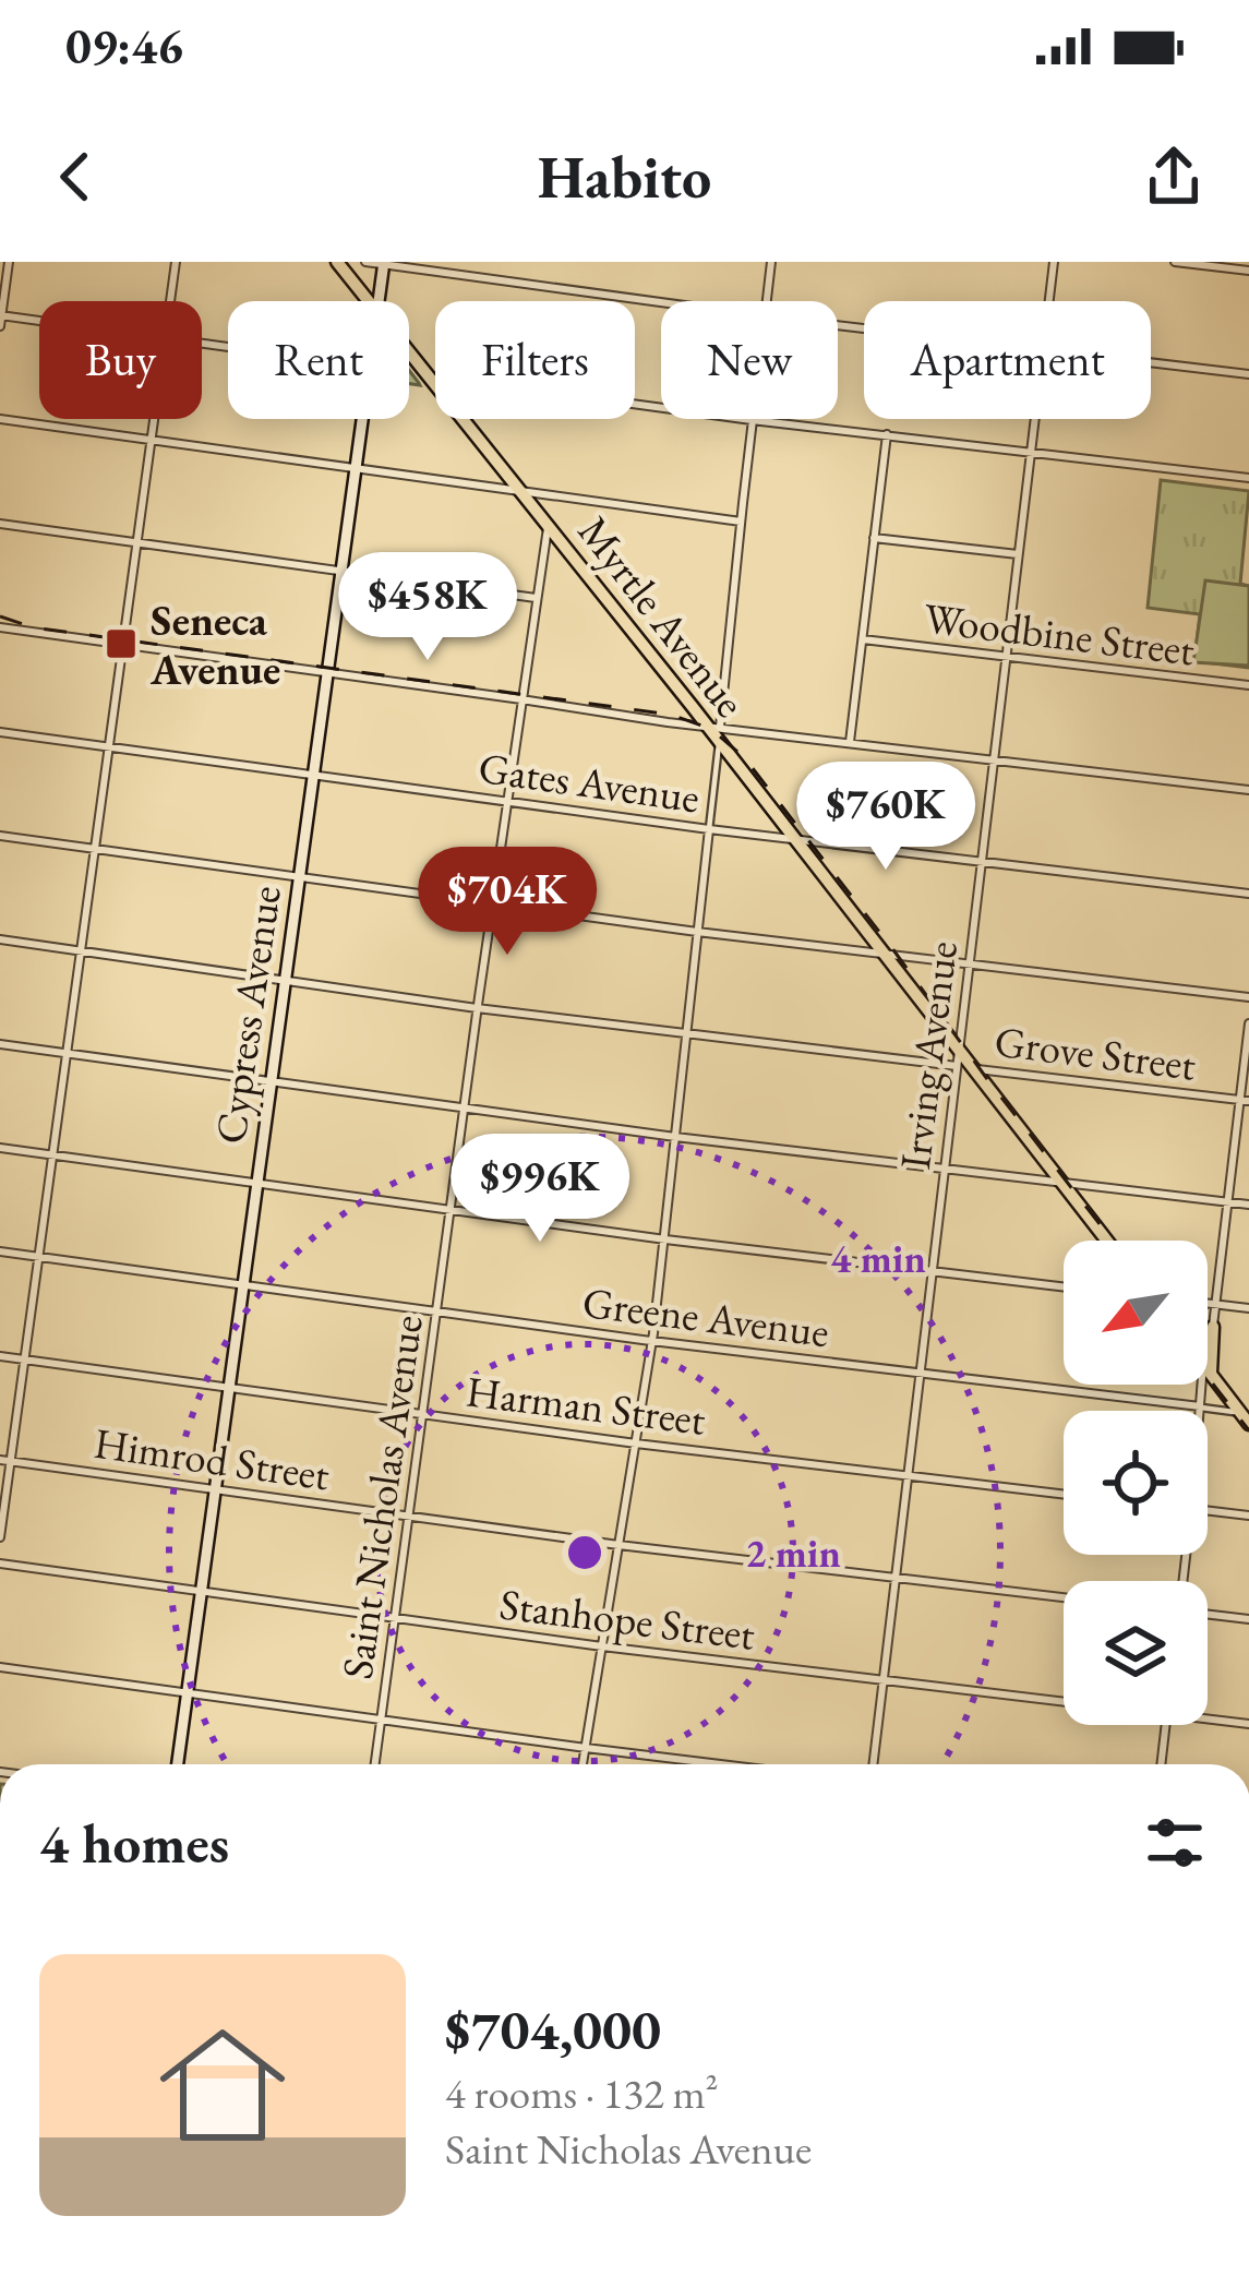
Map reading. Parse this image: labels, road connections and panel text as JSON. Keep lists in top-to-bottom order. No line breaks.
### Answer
{"streets":{"main road":["Myrtle Avenue","Cypress Avenue"],"street":["Woodbine Street","Gates Avenue","Grove Street","Irving Avenue","Greene Avenue","Harman Street","Himrod Street","Saint Nicholas Avenue","Stanhope Street"]},"crossings":[["Myrtle Avenue","Gates Avenue"],["Myrtle Avenue","Grove Street"],["Myrtle Avenue","Irving Avenue"],["Myrtle Avenue","Saint Nicholas Avenue"],["Woodbine Street","Irving Avenue"],["Gates Avenue","Cypress Avenue"],["Gates Avenue","Irving Avenue"],["Gates Avenue","Saint Nicholas Avenue"],["Cypress Avenue","Grove Street"],["Cypress Avenue","Greene Avenue"],["Cypress Avenue","Harman Street"],["Cypress Avenue","Himrod Street"],["Cypress Avenue","Stanhope Street"],["Grove Street","Irving Avenue"],["Grove Street","Saint Nicholas Avenue"],["Irving Avenue","Greene Avenue"],["Irving Avenue","Harman Street"],["Irving Avenue","Himrod Street"],["Irving Avenue","Stanhope Street"],["Greene Avenue","Saint Nicholas Avenue"],["Harman Street","Saint Nicholas Avenue"],["Himrod Street","Saint Nicholas Avenue"],["Saint Nicholas Avenue","Stanhope Street"]],"places":{"transit":["Seneca Avenue"]},"north":"bottom left","page":{"status":"09:46","header":"Habito","chip":["Buy","Rent","Filters","New","Apartment"],"price":["$458K","$760K","$704K","$996K"],"heading":"4 homes","list":[{"name":"$704,000","note":"4 rooms · 132 m² · Saint Nicholas Avenue"}]},"rings":["4 min","2 min"]}
